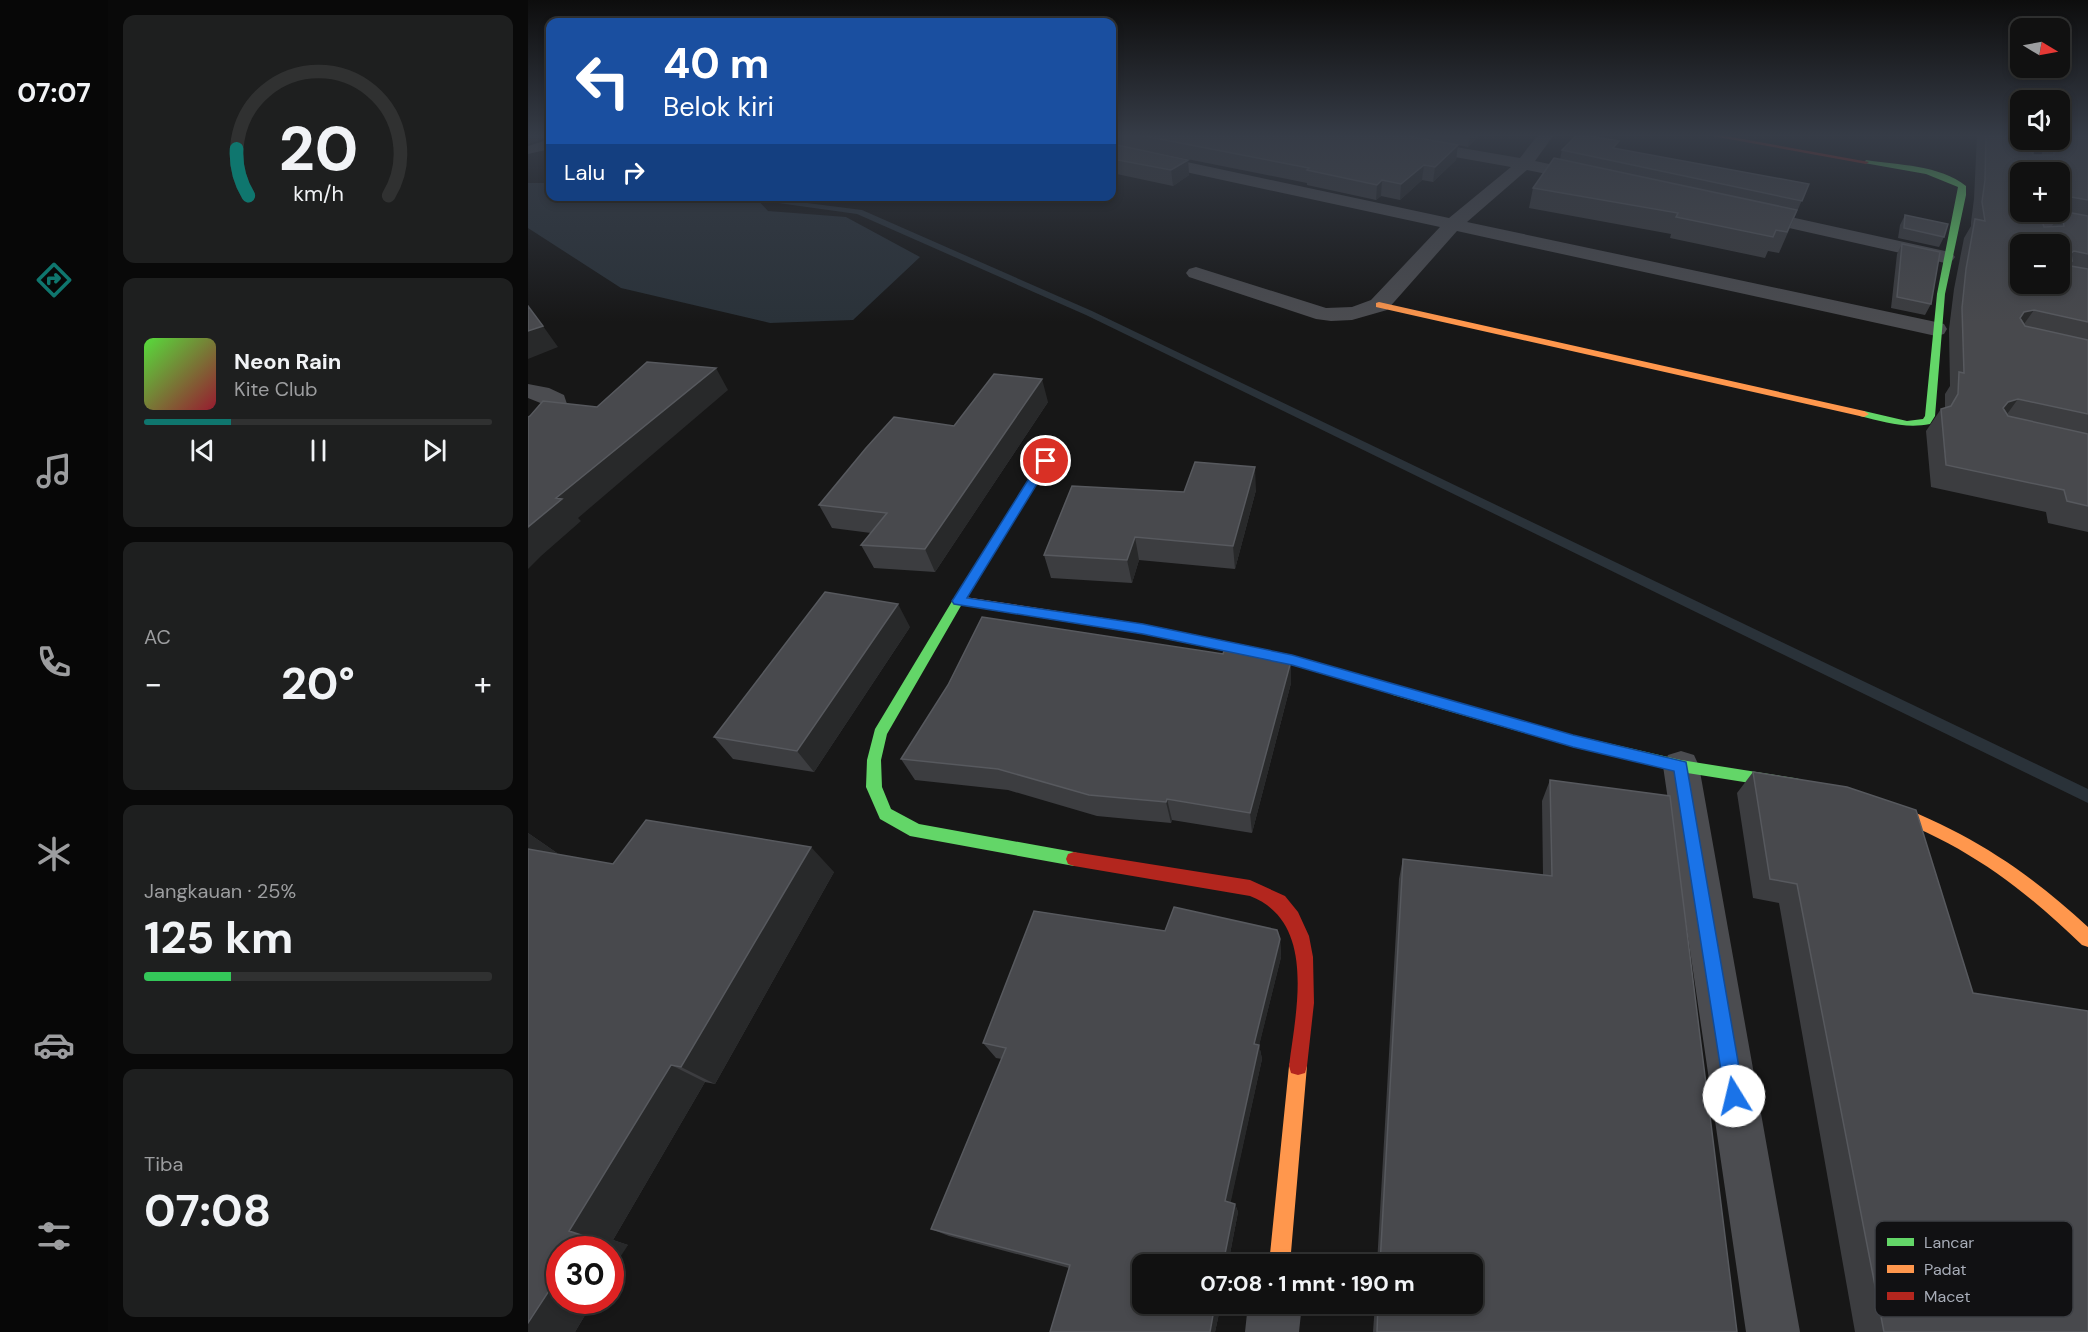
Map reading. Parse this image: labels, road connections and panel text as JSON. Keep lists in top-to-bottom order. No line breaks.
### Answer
{"legend":["Lancar","Padat","Macet"],"north":"right","page":{"tabs":"07:07","map_buttons":["+","−"],"turn":["40 m","Belok kiri"],"then":"Lalu","song":["Neon Rain","Kite Club"],"tile":["AC",["Jangkauan · 25%","125 km"],["Tiba","07:08"]],"heat":["−","20°","+"],"limit":"30","trip":"07:08 · 1 mnt · 190 m","gauge":["20","km/h"]}}
